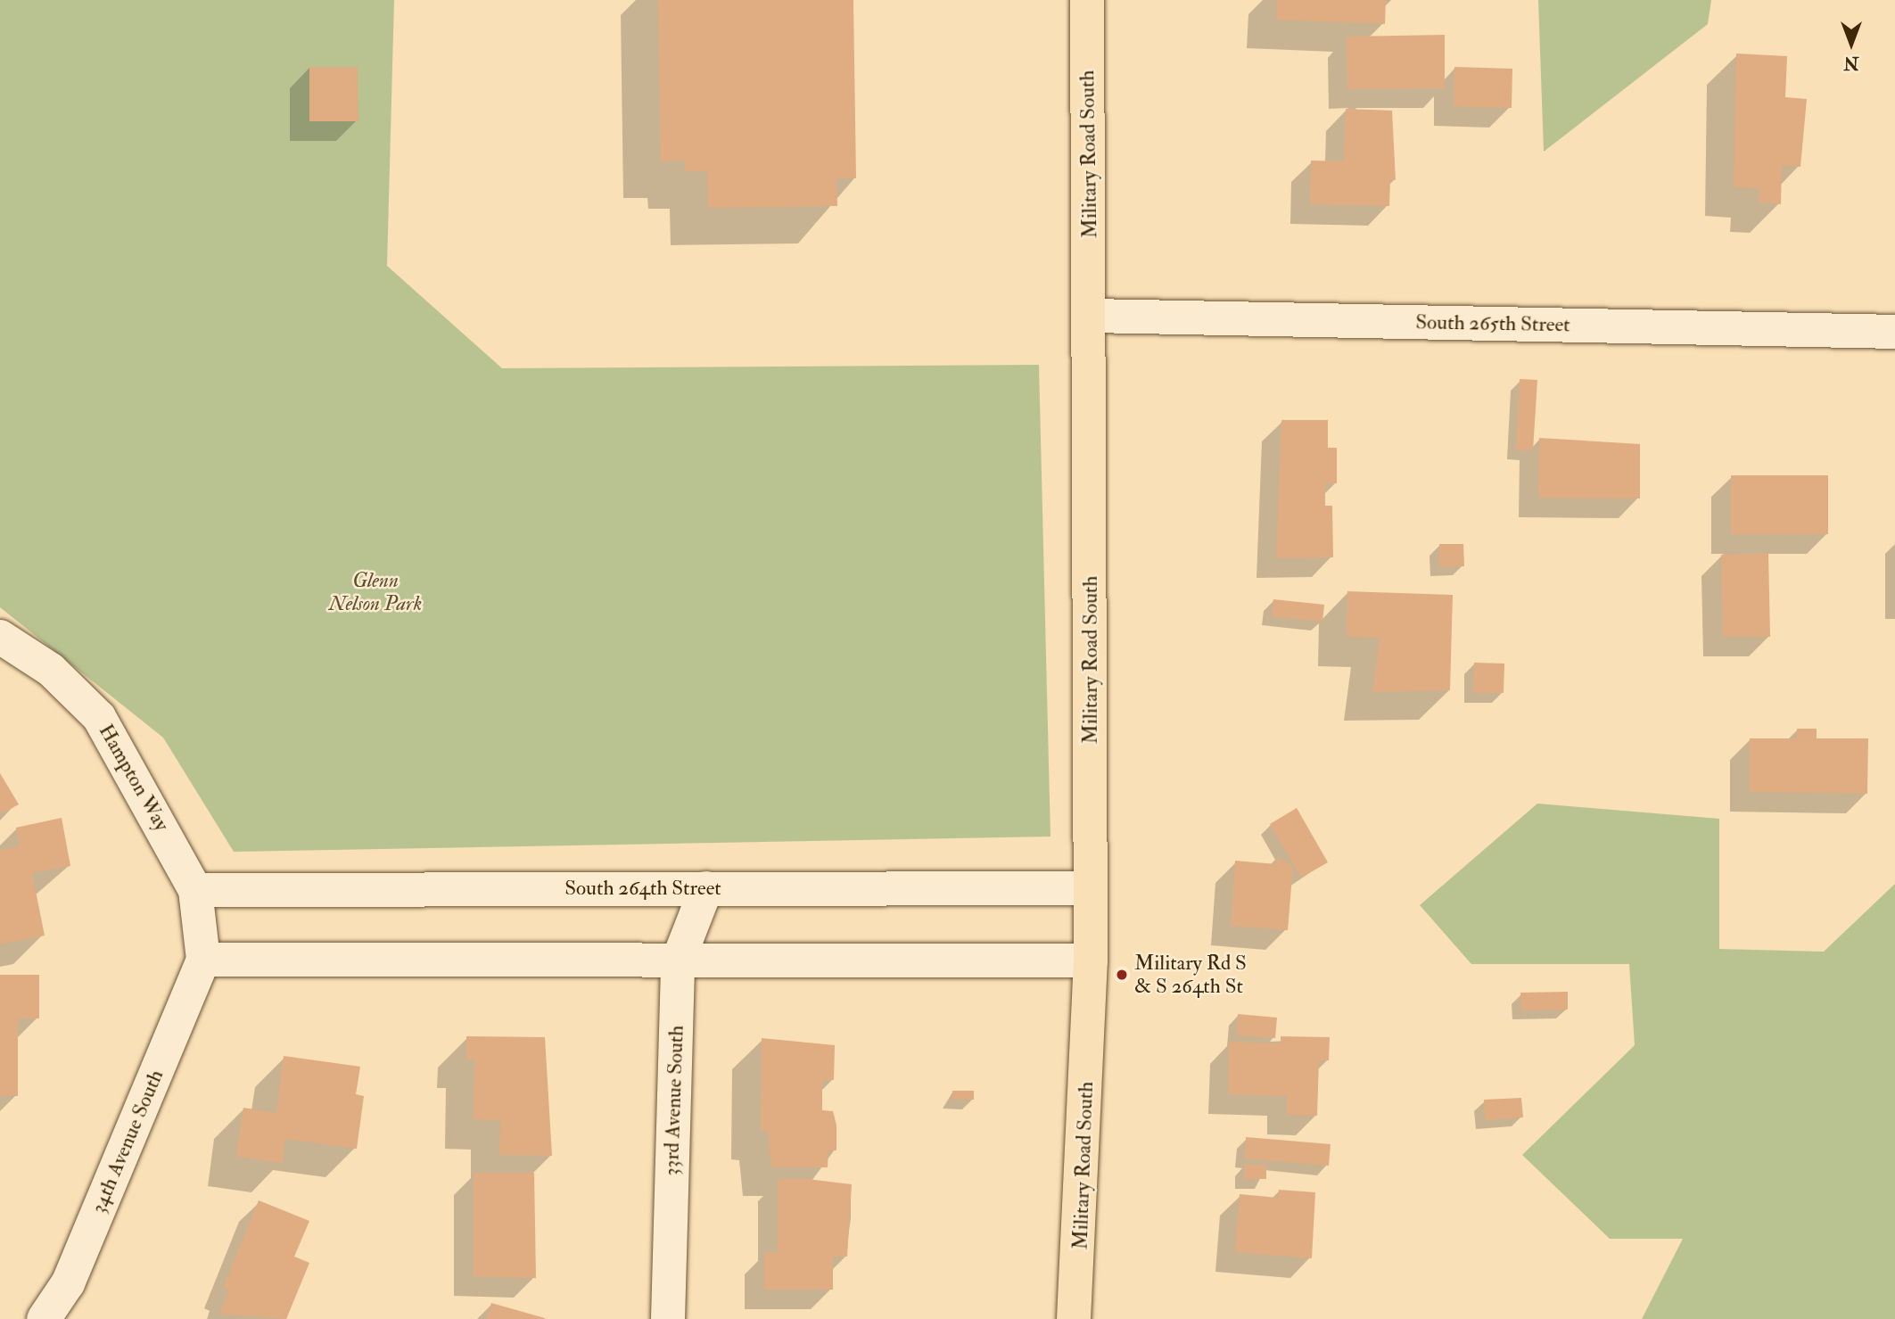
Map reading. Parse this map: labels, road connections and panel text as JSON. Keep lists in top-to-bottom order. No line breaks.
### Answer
{"streets":{"main road":["Military Road South"],"street":["South 265th Street","Hampton Way","South 264th Street","33rd Avenue South","34th Avenue South"]},"crossings":[["Military Road South","South 265th Street"],["Military Road South","South 264th Street"],["Hampton Way","South 264th Street"],["Hampton Way","34th Avenue South"],["South 264th Street","33rd Avenue South"]],"parks":["Glenn Nelson Park"],"places":["Military Rd S & S 264th St"],"north":"bottom"}
